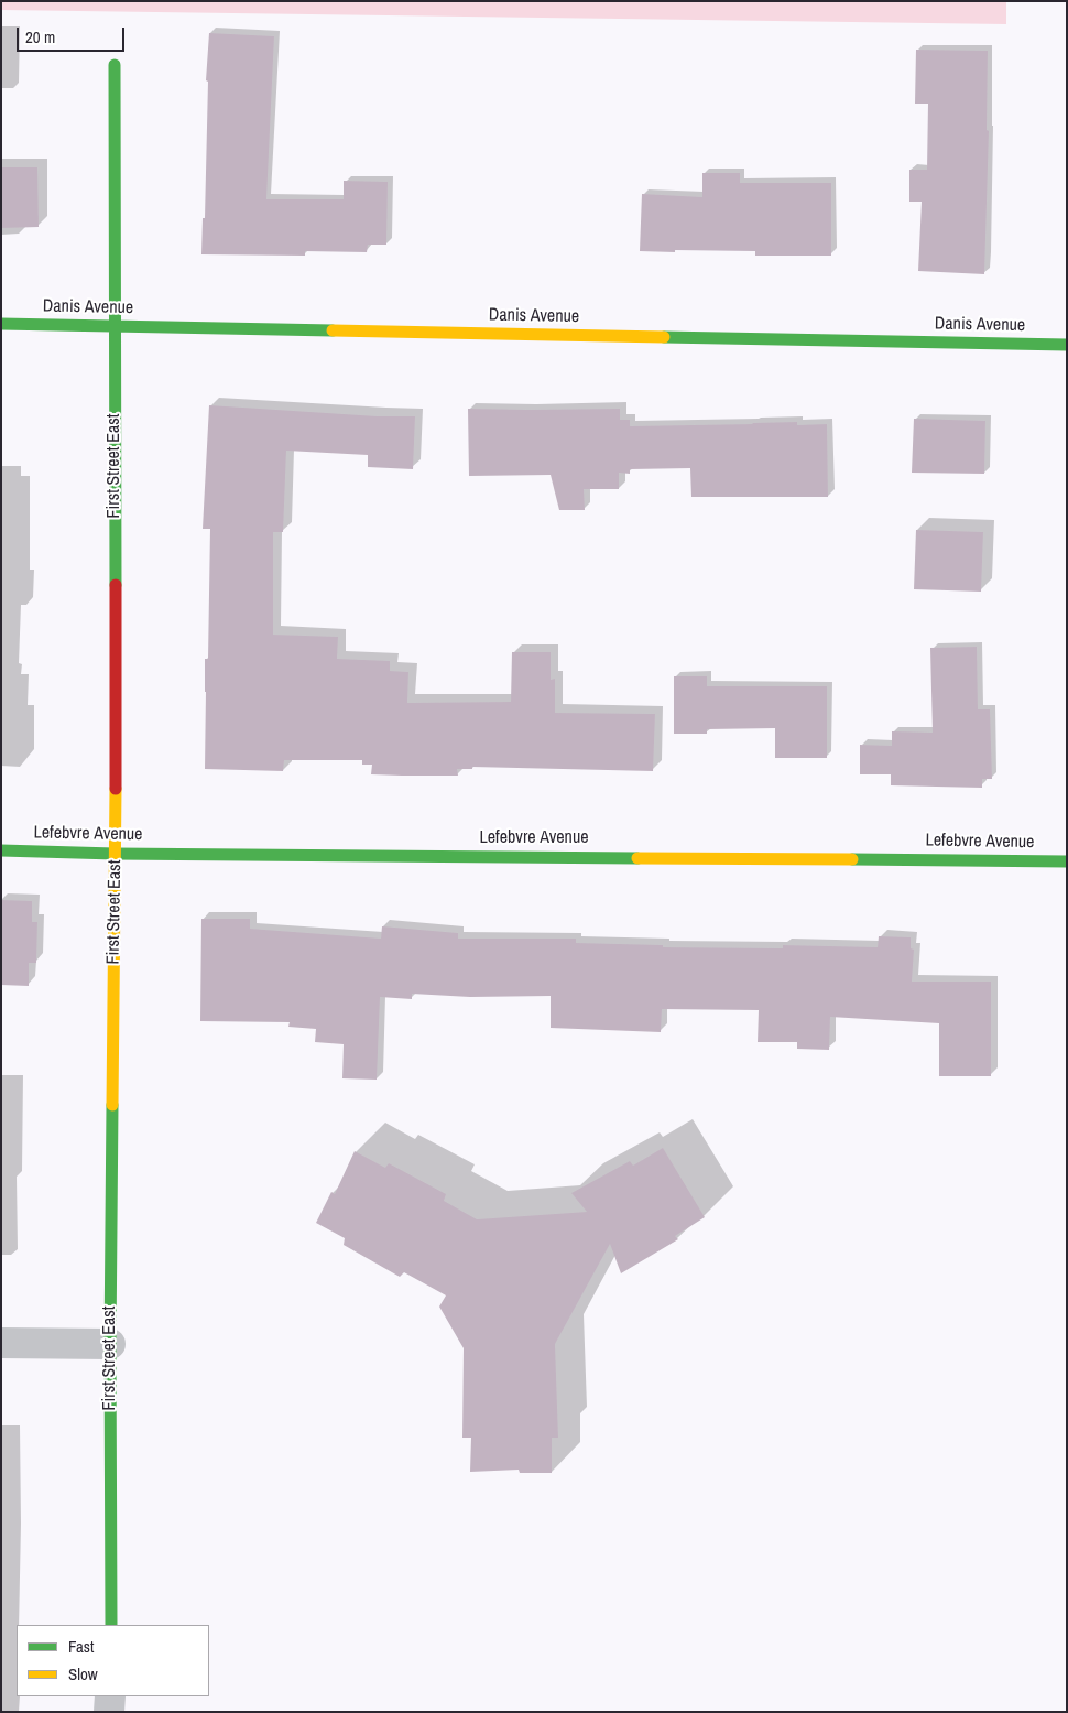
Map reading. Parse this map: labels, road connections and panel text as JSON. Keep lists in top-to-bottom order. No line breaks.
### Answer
{"streets":{"street":["Danis Avenue","First Street East","Lefebvre Avenue"]},"crossings":[["Danis Avenue","First Street East"],["First Street East","Lefebvre Avenue"]],"legend":["Fast","Slow"],"scale_bar":"20 m"}
